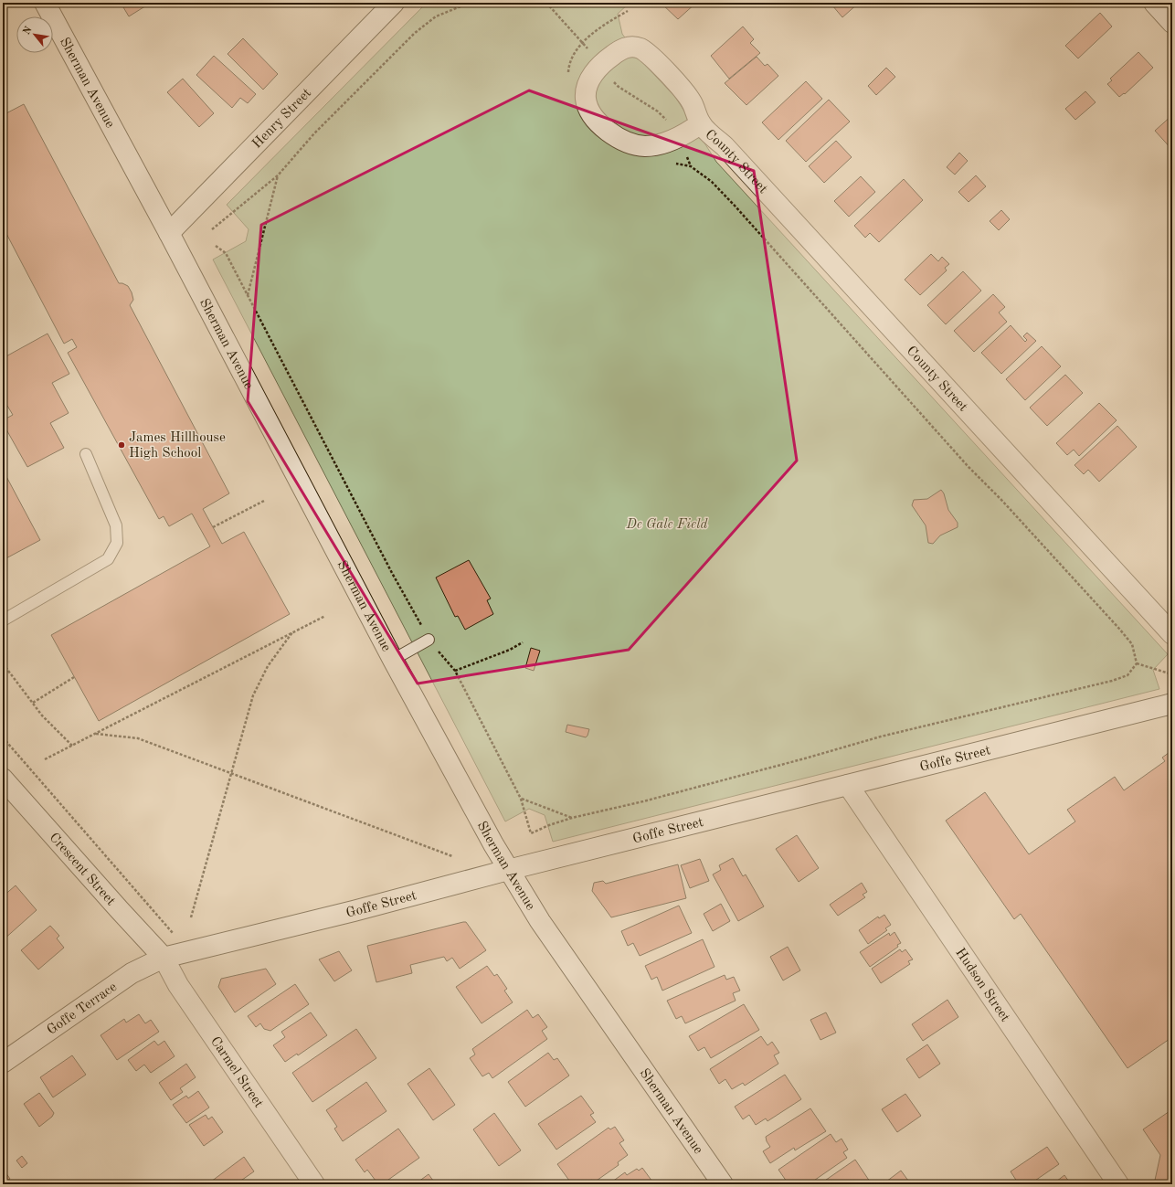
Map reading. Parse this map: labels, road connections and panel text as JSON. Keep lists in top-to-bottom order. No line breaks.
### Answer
{"streets":{"main road":["Sherman Avenue","Henry Street","County Street","Goffe Street","Crescent Street","Hudson Street","Goffe Terrace","Carmel Street"]},"crossings":[["Sherman Avenue","Henry Street"],["Sherman Avenue","Goffe Street"],["Goffe Street","Crescent Street"],["Goffe Street","Hudson Street"],["Goffe Street","Goffe Terrace"],["Goffe Street","Carmel Street"],["Crescent Street","Goffe Terrace"],["Crescent Street","Carmel Street"],["Goffe Terrace","Carmel Street"]],"parks":["De Gale Field"],"places":["James Hillhouse High School"],"north":"top left"}
